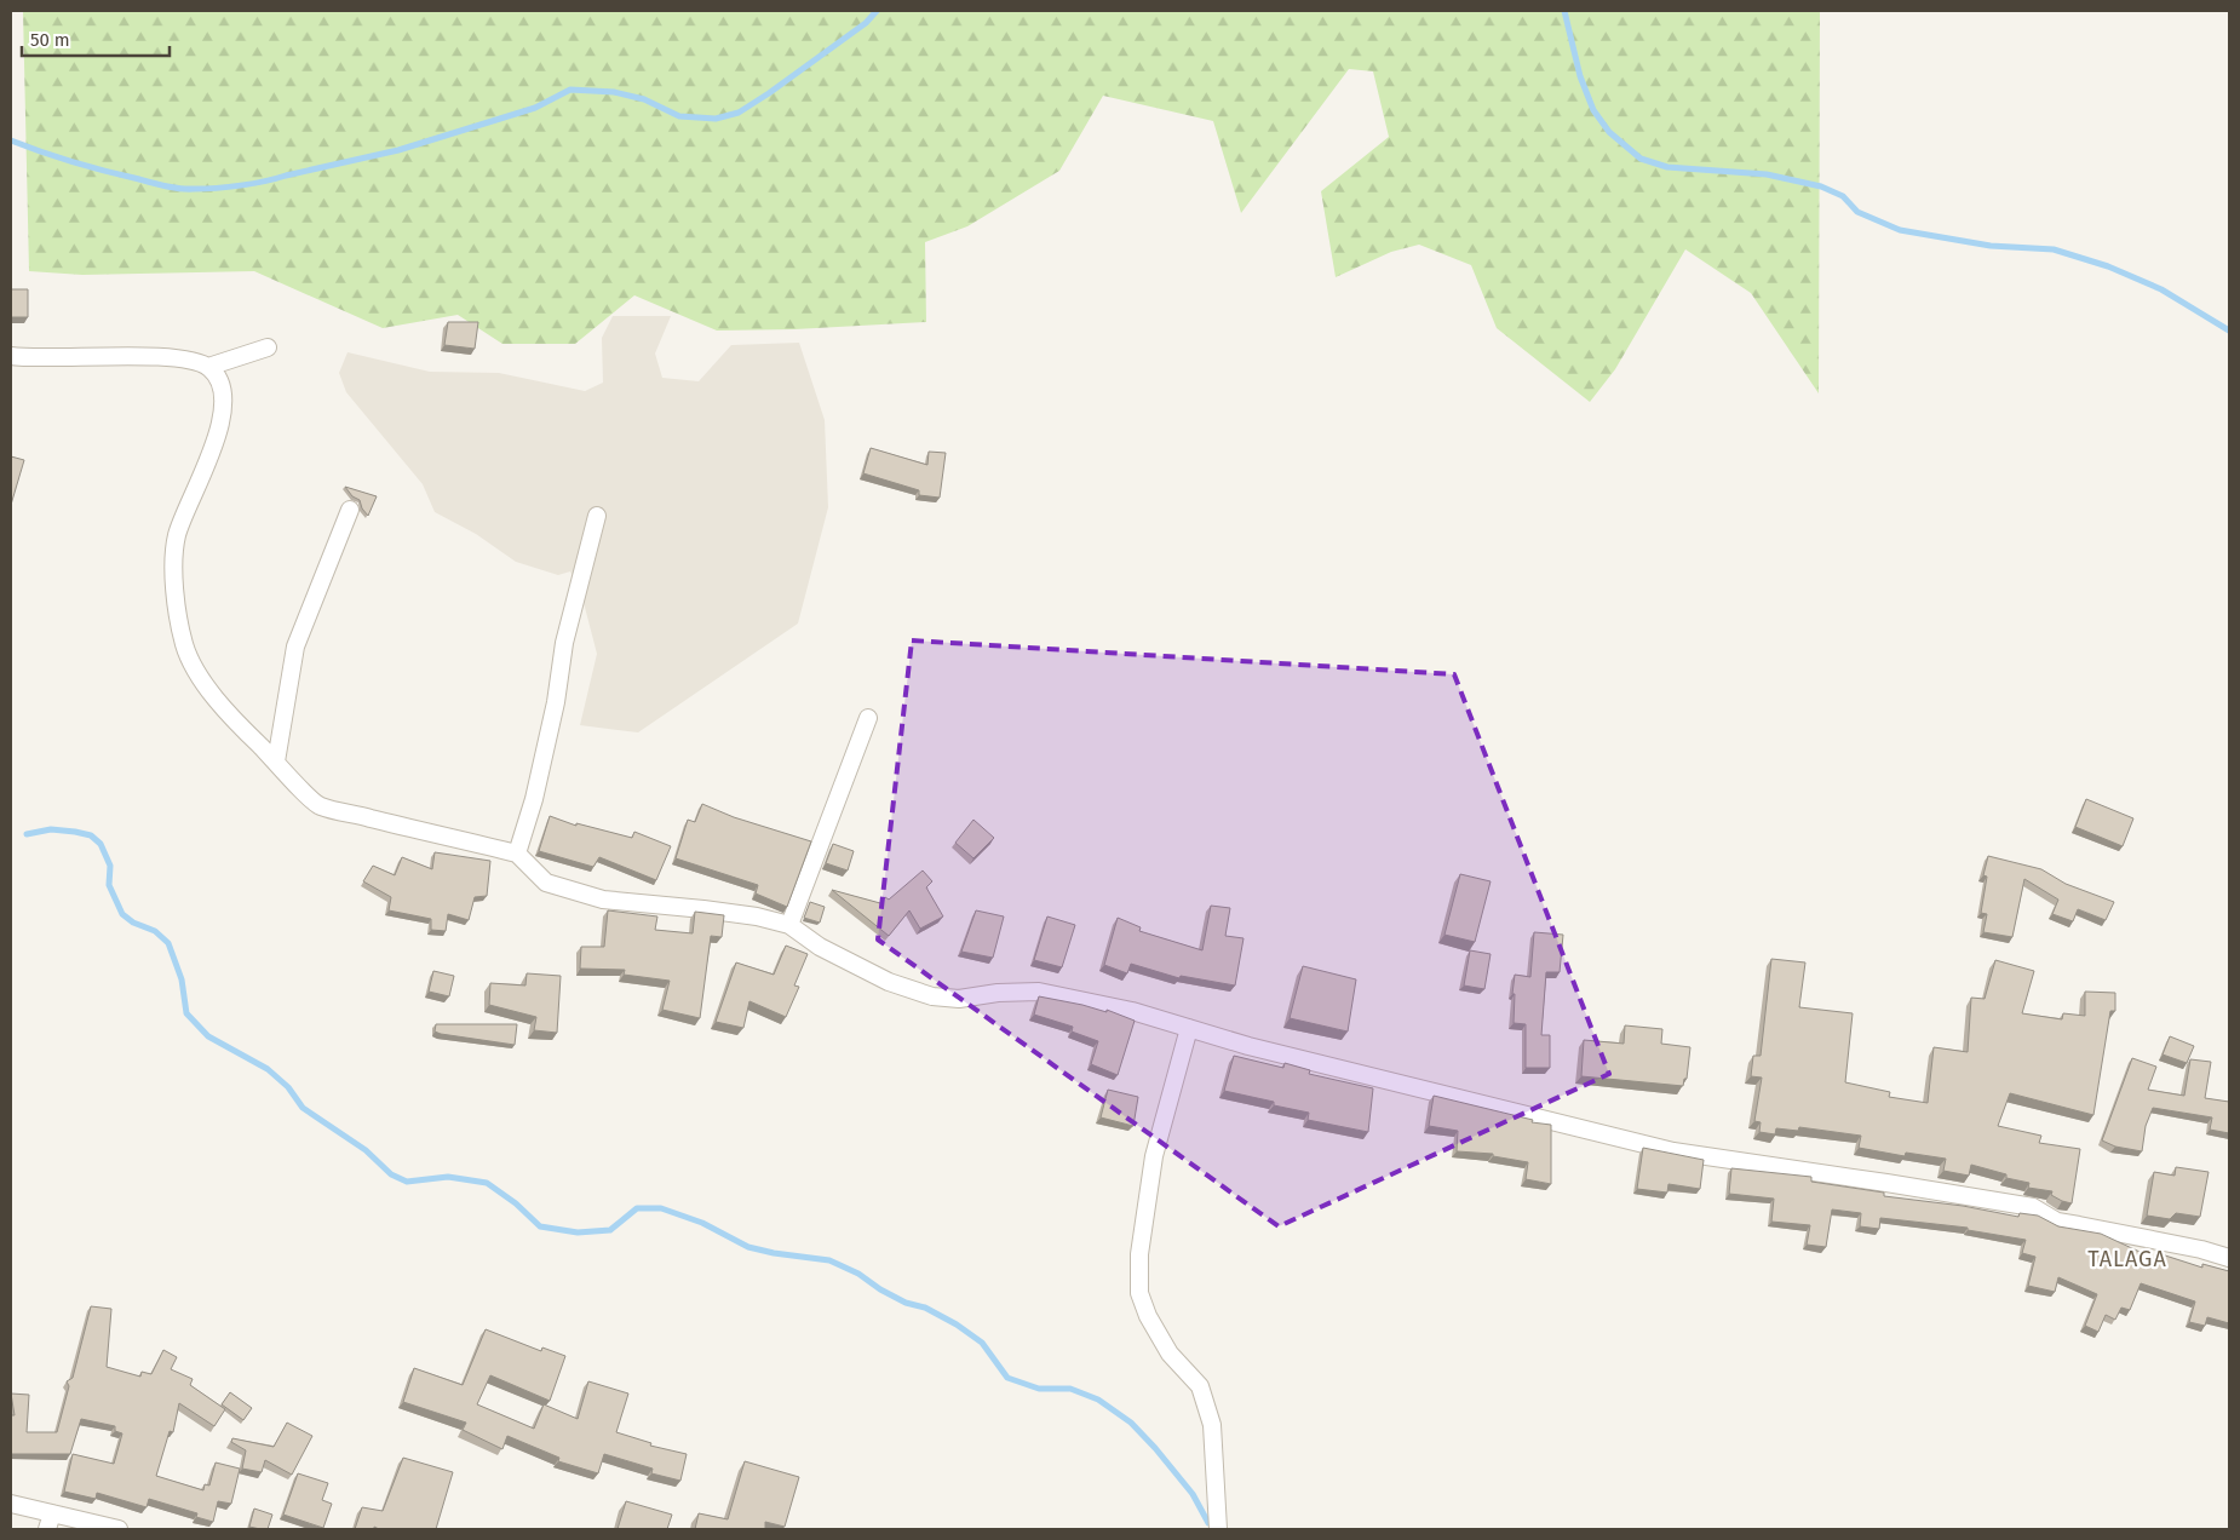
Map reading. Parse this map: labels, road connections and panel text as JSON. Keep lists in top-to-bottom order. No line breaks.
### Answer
{"districts":["TALAGA"],"scale_bar":"50 m"}
